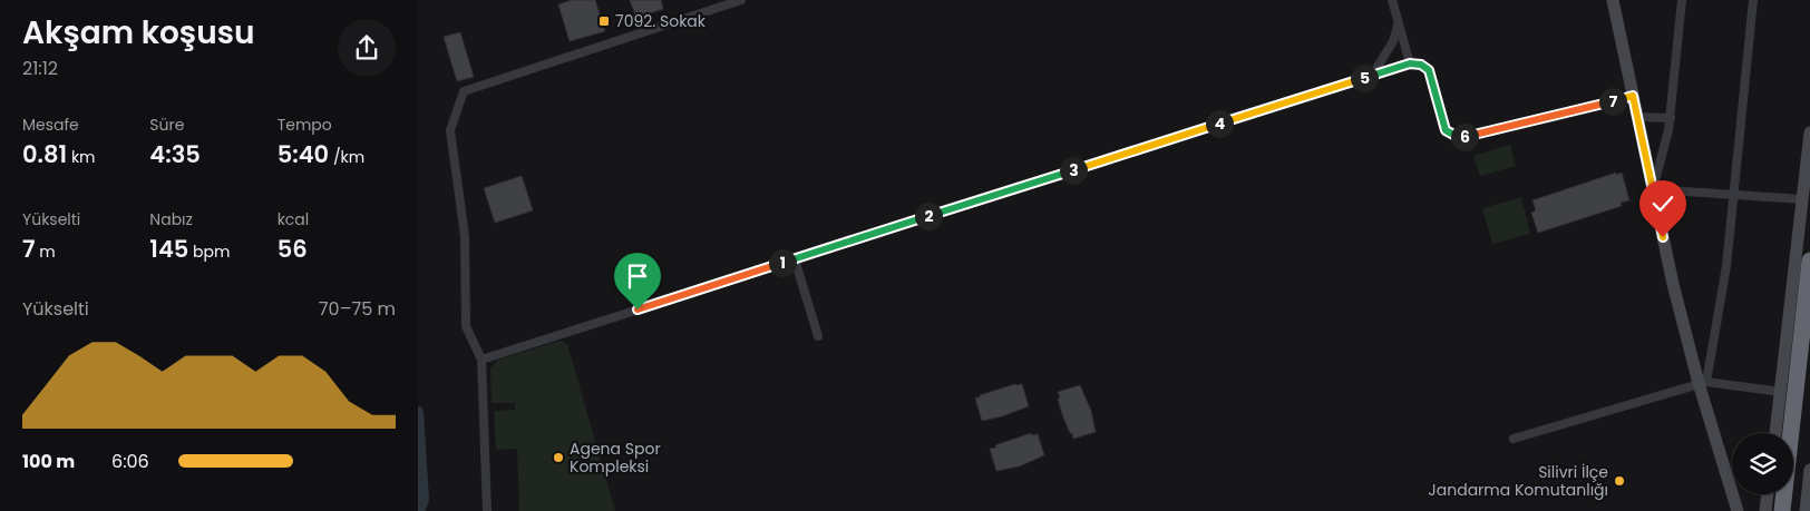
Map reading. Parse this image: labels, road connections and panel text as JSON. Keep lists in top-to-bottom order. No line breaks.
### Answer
{"places":{"transit":["7092. Sokak"],"other":["Agena Spor Kompleksi","Silivri İlçe Jandarma Komutanlığı"]},"page":{"heading":["Akşam koşusu","21:12"],"pins":["5","7","4","6","3","2","1"],"stats":[["Mesafe","0.81 km"],["Süre","4:35"],["Tempo","5:40 /km"],["Yükselti","7 m"],["Nabız","145 bpm"],["kcal","56"]],"chart":["Yükselti","70–75 m"],"list":[{"name":"100 m","note":"6:06"}]}}
